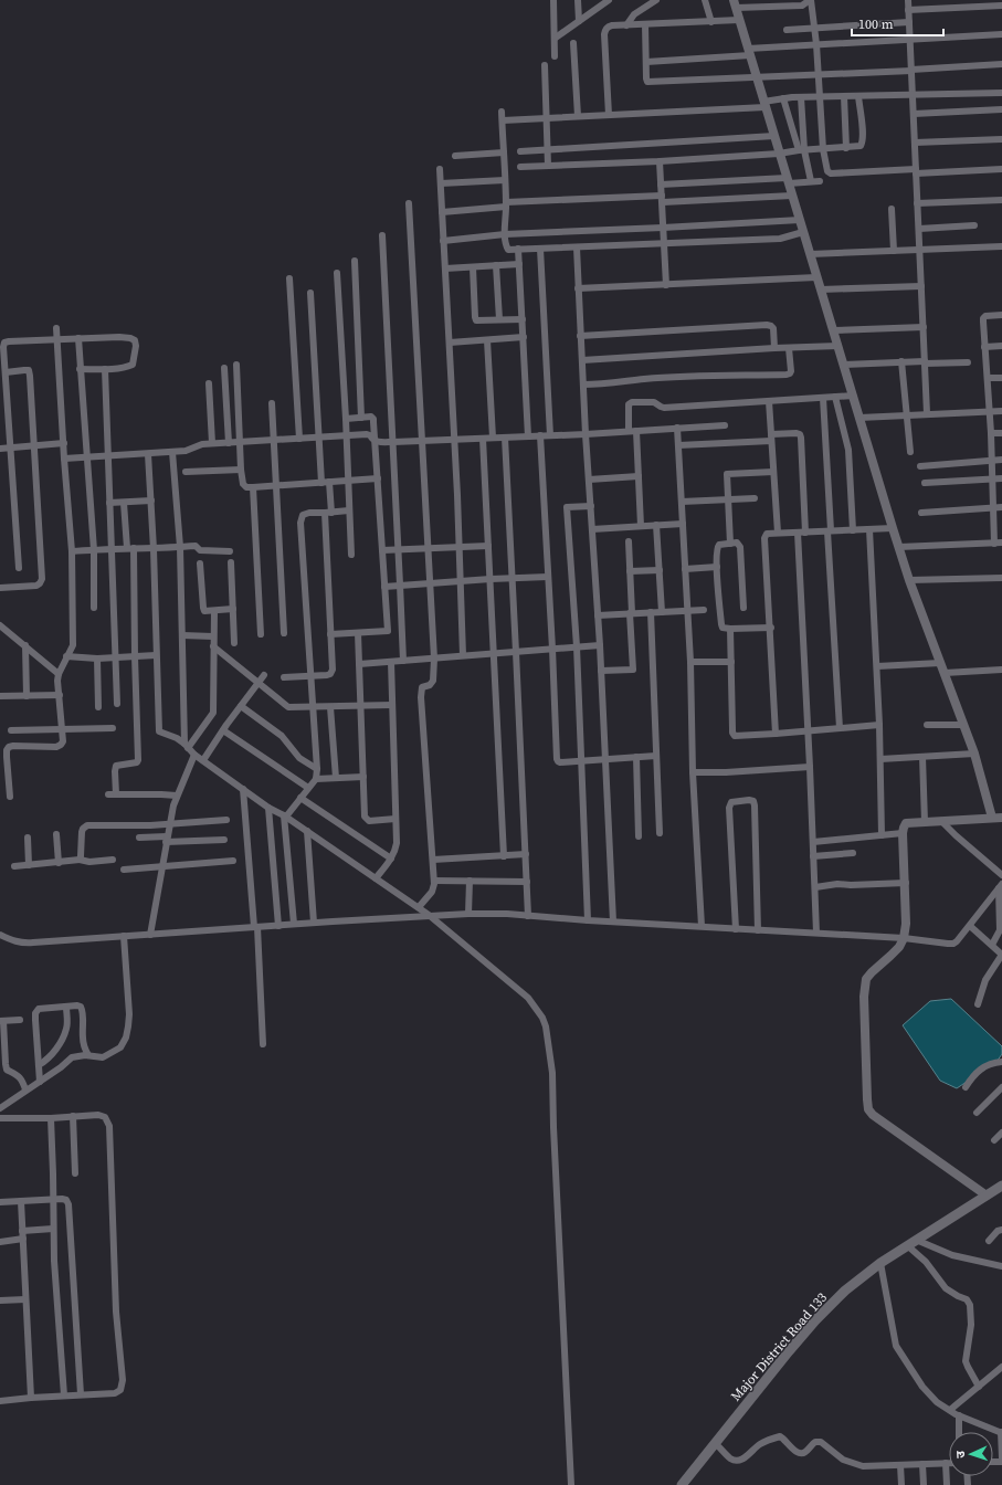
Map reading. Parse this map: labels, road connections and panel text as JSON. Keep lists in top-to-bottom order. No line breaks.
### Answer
{"streets":{"main road":["Major District Road 133"]},"scale_bar":"100 m","north":"left"}
